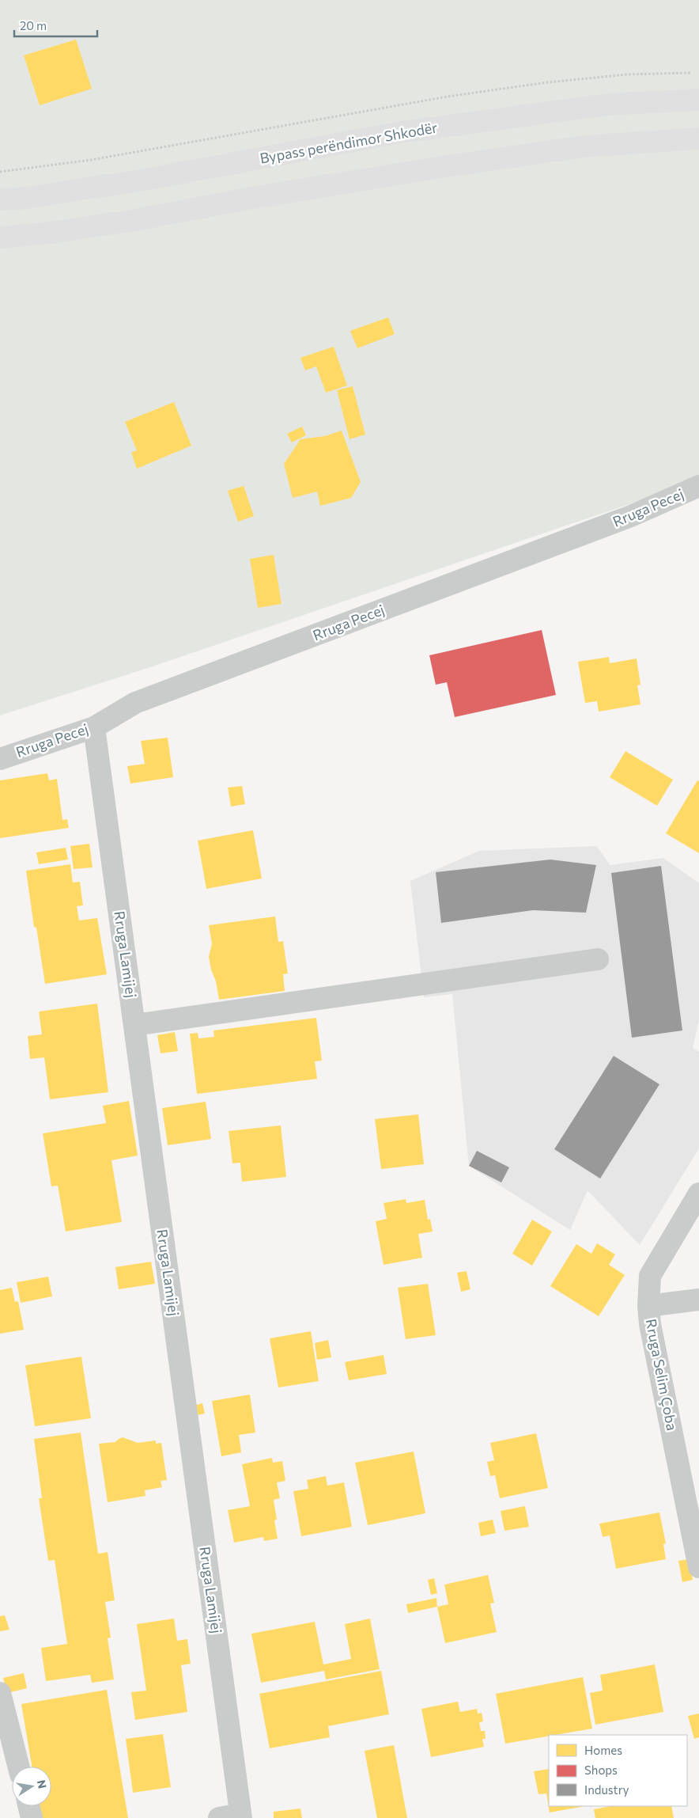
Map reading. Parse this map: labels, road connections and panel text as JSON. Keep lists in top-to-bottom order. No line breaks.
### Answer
{"streets":{"highway":["Bypass perëndimor Shkodër"],"street":["Rruga Pecej","Rruga Lamijej","Rruga Selim Çoba"]},"crossings":[["Rruga Pecej","Rruga Lamijej"]],"legend":["Homes","Shops","Industry"],"scale_bar":"20 m","north":"right"}
